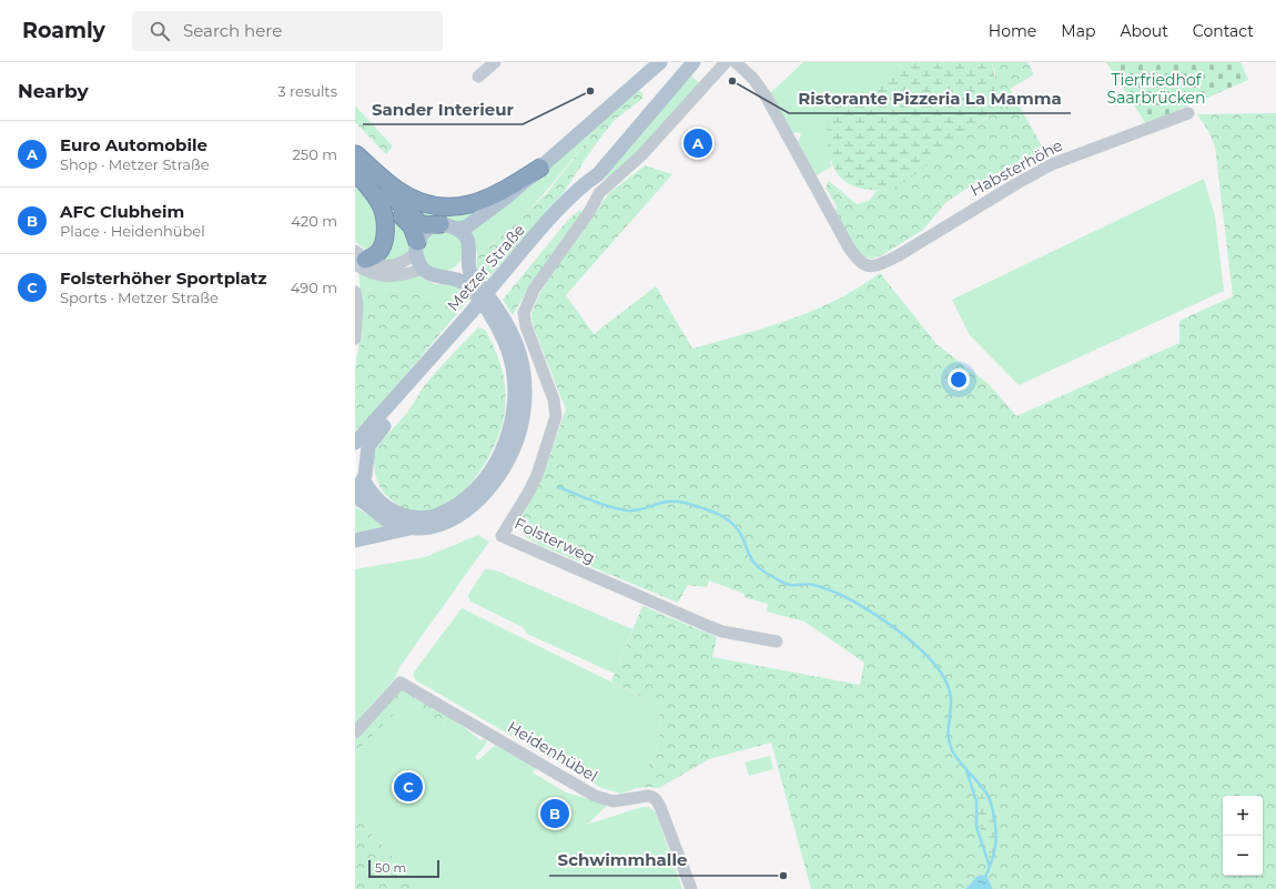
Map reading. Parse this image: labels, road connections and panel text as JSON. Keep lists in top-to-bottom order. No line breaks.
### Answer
{"streets":{"main road":["Metzer Straße"],"street":["Habsterhöhe","Folsterweg","Heidenhübel"]},"parks":["Tierfriedhof Saarbrücken"],"places":["Ristorante Pizzeria La Mamma","Sander Interieur","Schwimmhalle"],"scale_bar":"50 m","page":{"header":"Roamly","search":"Search here","nav":["Home","Map","About","Contact"],"heading":["Nearby","3 results"],"list":[{"mark":"A","name":"Euro Automobile","note":"Shop · Metzer Straße","value":"250 m"},{"mark":"B","name":"AFC Clubheim","note":"Place · Heidenhübel","value":"420 m"},{"mark":"C","name":"Folsterhöher Sportplatz","note":"Sports · Metzer Straße","value":"490 m"}],"pins":["A","C","B"],"map_buttons":["+","−"],"scale":"50 m"}}
